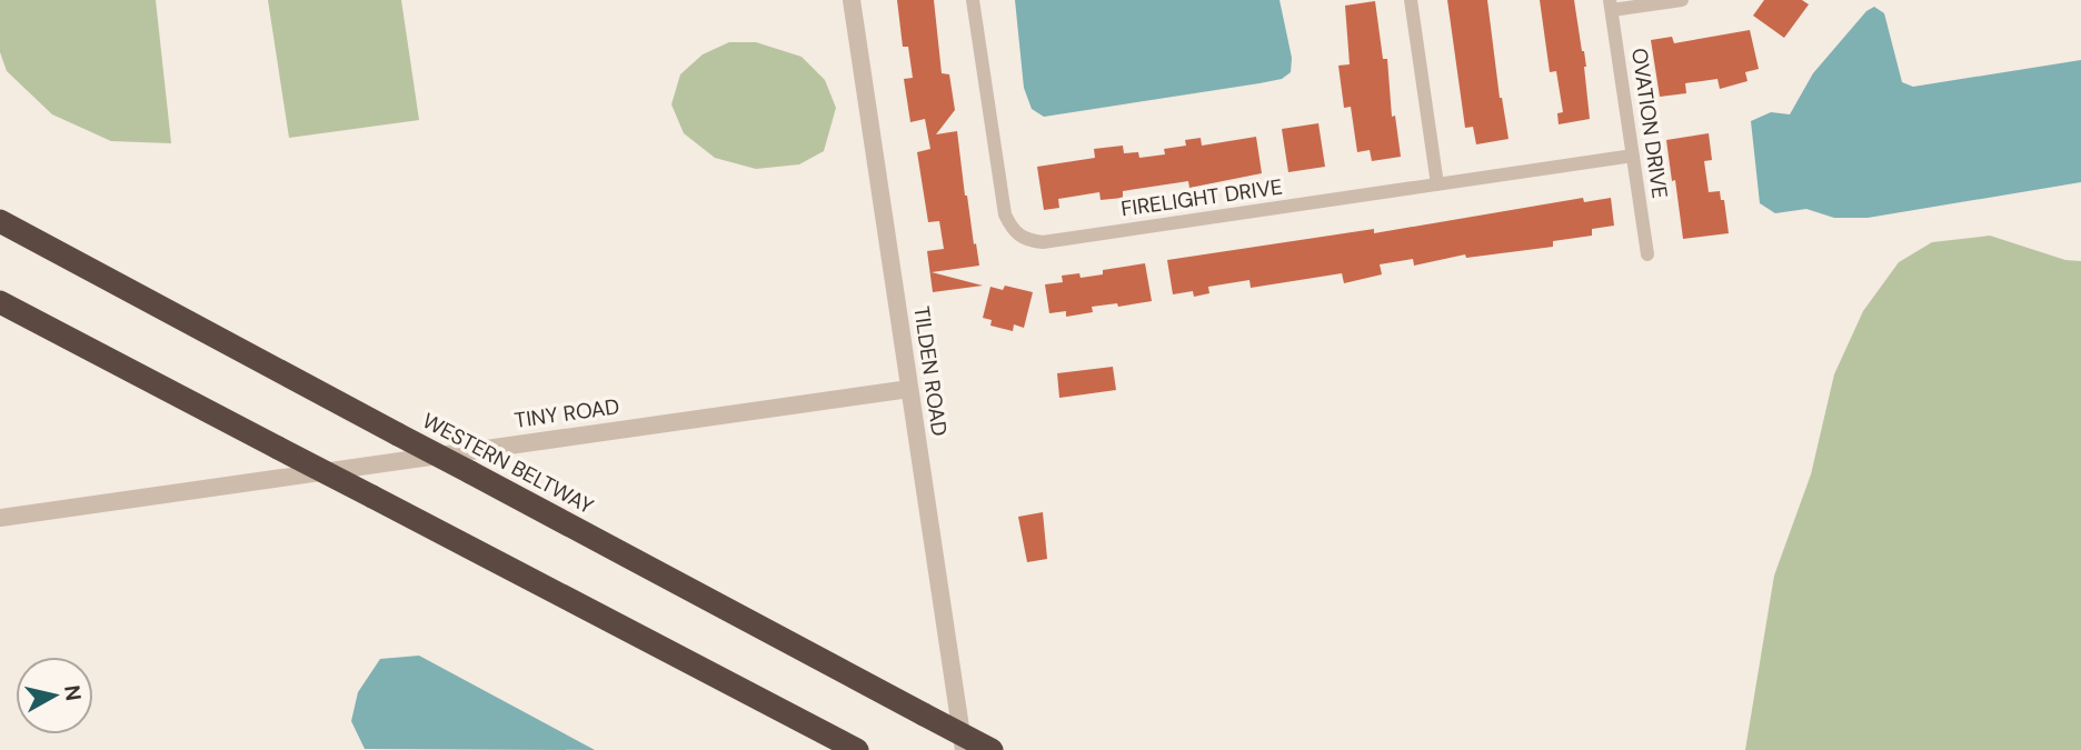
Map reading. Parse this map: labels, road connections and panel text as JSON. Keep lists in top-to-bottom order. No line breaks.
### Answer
{"streets":{"highway":["WESTERN BELTWAY"],"street":["OVATION DRIVE","FIRELIGHT DRIVE","TILDEN ROAD","TINY ROAD"]},"crossings":[["OVATION DRIVE","FIRELIGHT DRIVE"],["TILDEN ROAD","TINY ROAD"]],"north":"right"}
